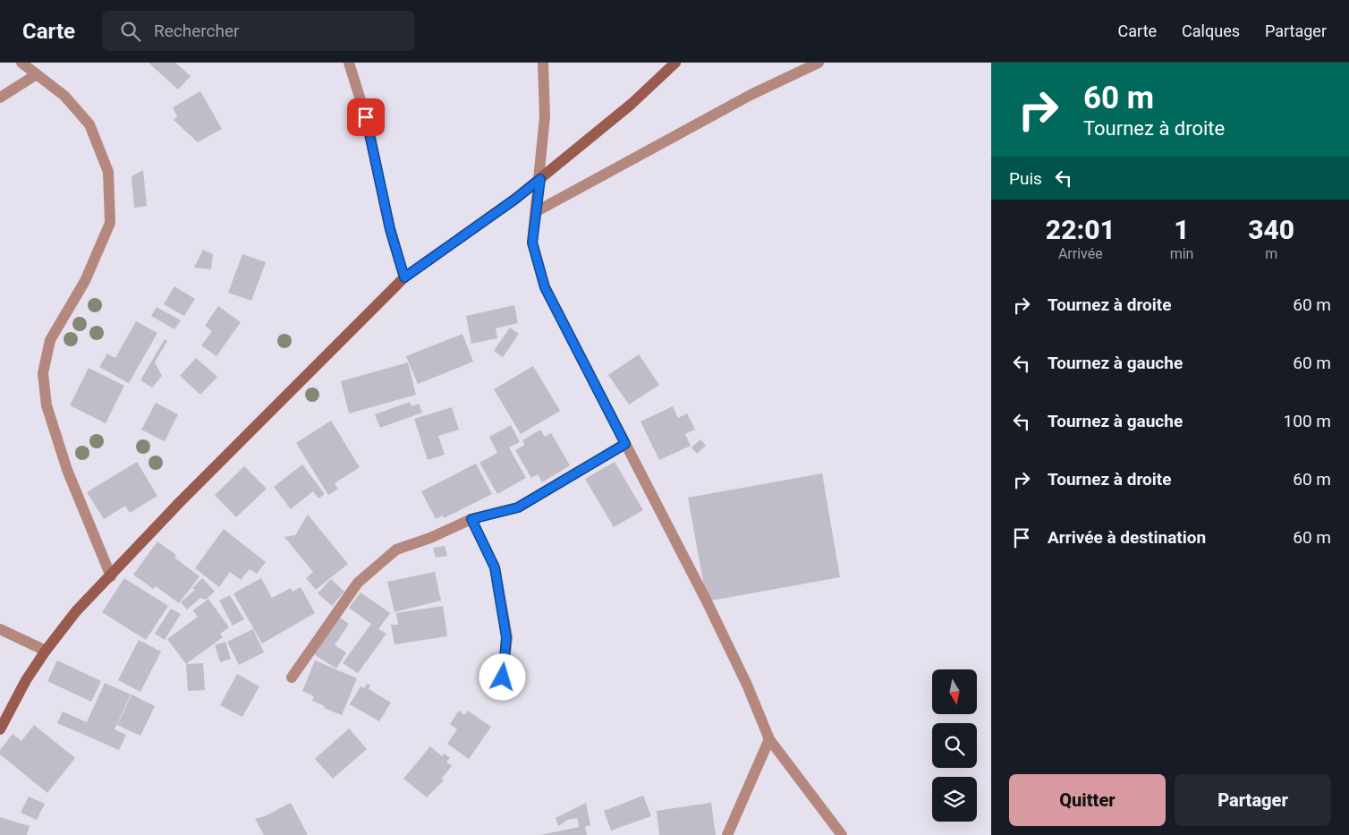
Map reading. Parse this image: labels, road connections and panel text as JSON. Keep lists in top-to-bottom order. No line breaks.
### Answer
{"north":"bottom","page":{"header":"Carte","search":"Rechercher","nav":["Carte","Calques","Partager"],"turn":["60 m","Tournez à droite"],"then":"Puis","eta":["22:01","Arrivée","1","min","340","m"],"list":[{"name":"Tournez à droite","value":"60 m"},{"name":"Tournez à gauche","value":"60 m"},{"name":"Tournez à gauche","value":"100 m"},{"name":"Tournez à droite","value":"60 m"},{"name":"Arrivée à destination","value":"60 m"}],"buttons":["Quitter","Partager"]}}
